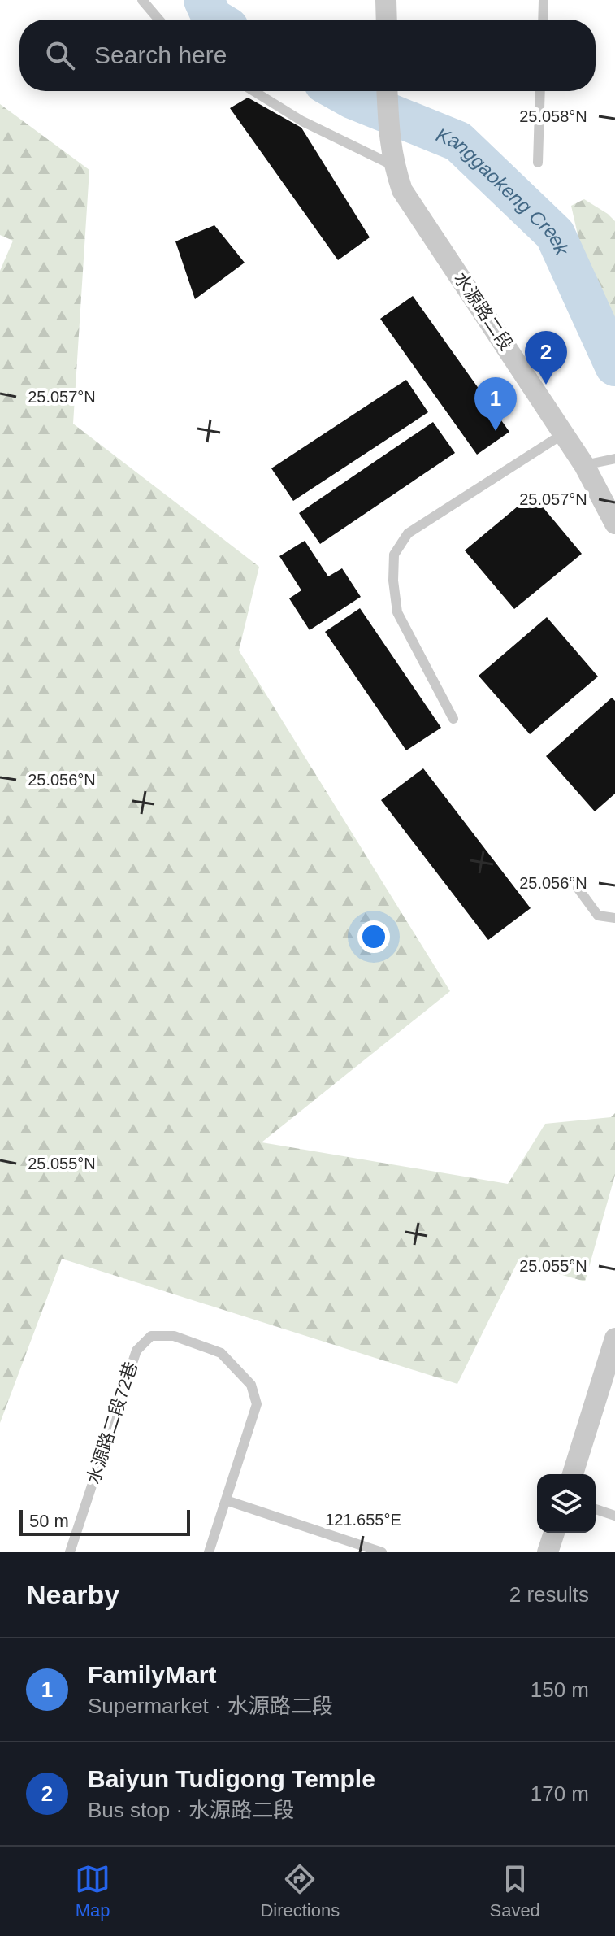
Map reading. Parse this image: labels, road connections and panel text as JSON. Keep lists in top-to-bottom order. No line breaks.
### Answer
{"streets":{"street":["水源路二段"],"lane":["水源路二段72巷"]},"water":["Kanggaokeng Creek"],"scale_bar":"50 m","page":{"search":"Search here","pins":["2","1"],"scale":"50 m","heading":["Nearby","2 results"],"list":[{"mark":"1","name":"FamilyMart","note":"Supermarket · 水源路二段","value":"150 m"},{"mark":"2","name":"Baiyun Tudigong Temple","note":"Bus stop · 水源路二段","value":"170 m"}],"nav":["Map","Directions","Saved"]},"coordinates":["25.058°N","25.057°N","25.056°N","25.055°N","121.655°E"]}
